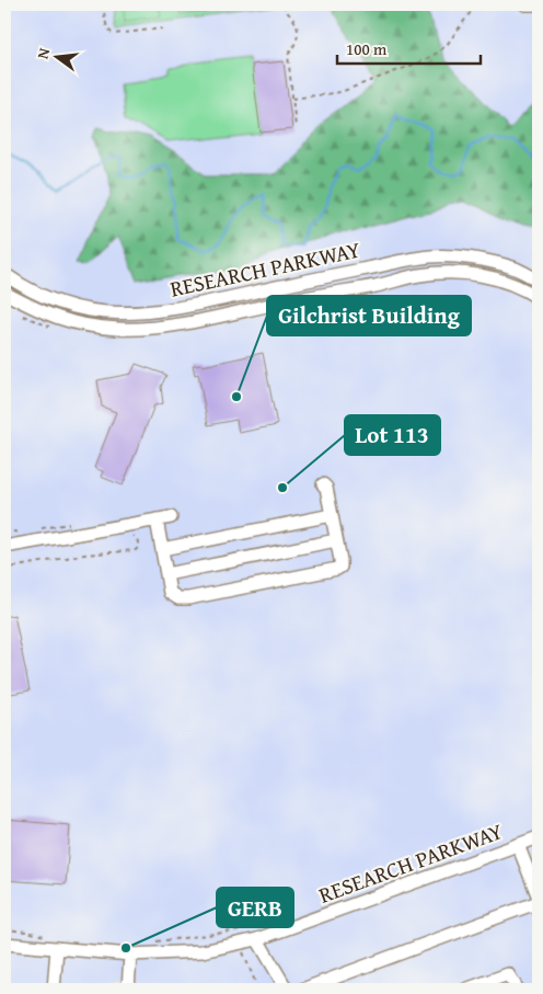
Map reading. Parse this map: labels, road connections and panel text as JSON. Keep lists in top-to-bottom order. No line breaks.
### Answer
{"streets":{"street":["RESEARCH PARKWAY"]},"places":["Gilchrist Building","Lot 113","GERB"],"scale_bar":"100 m","north":"left"}
